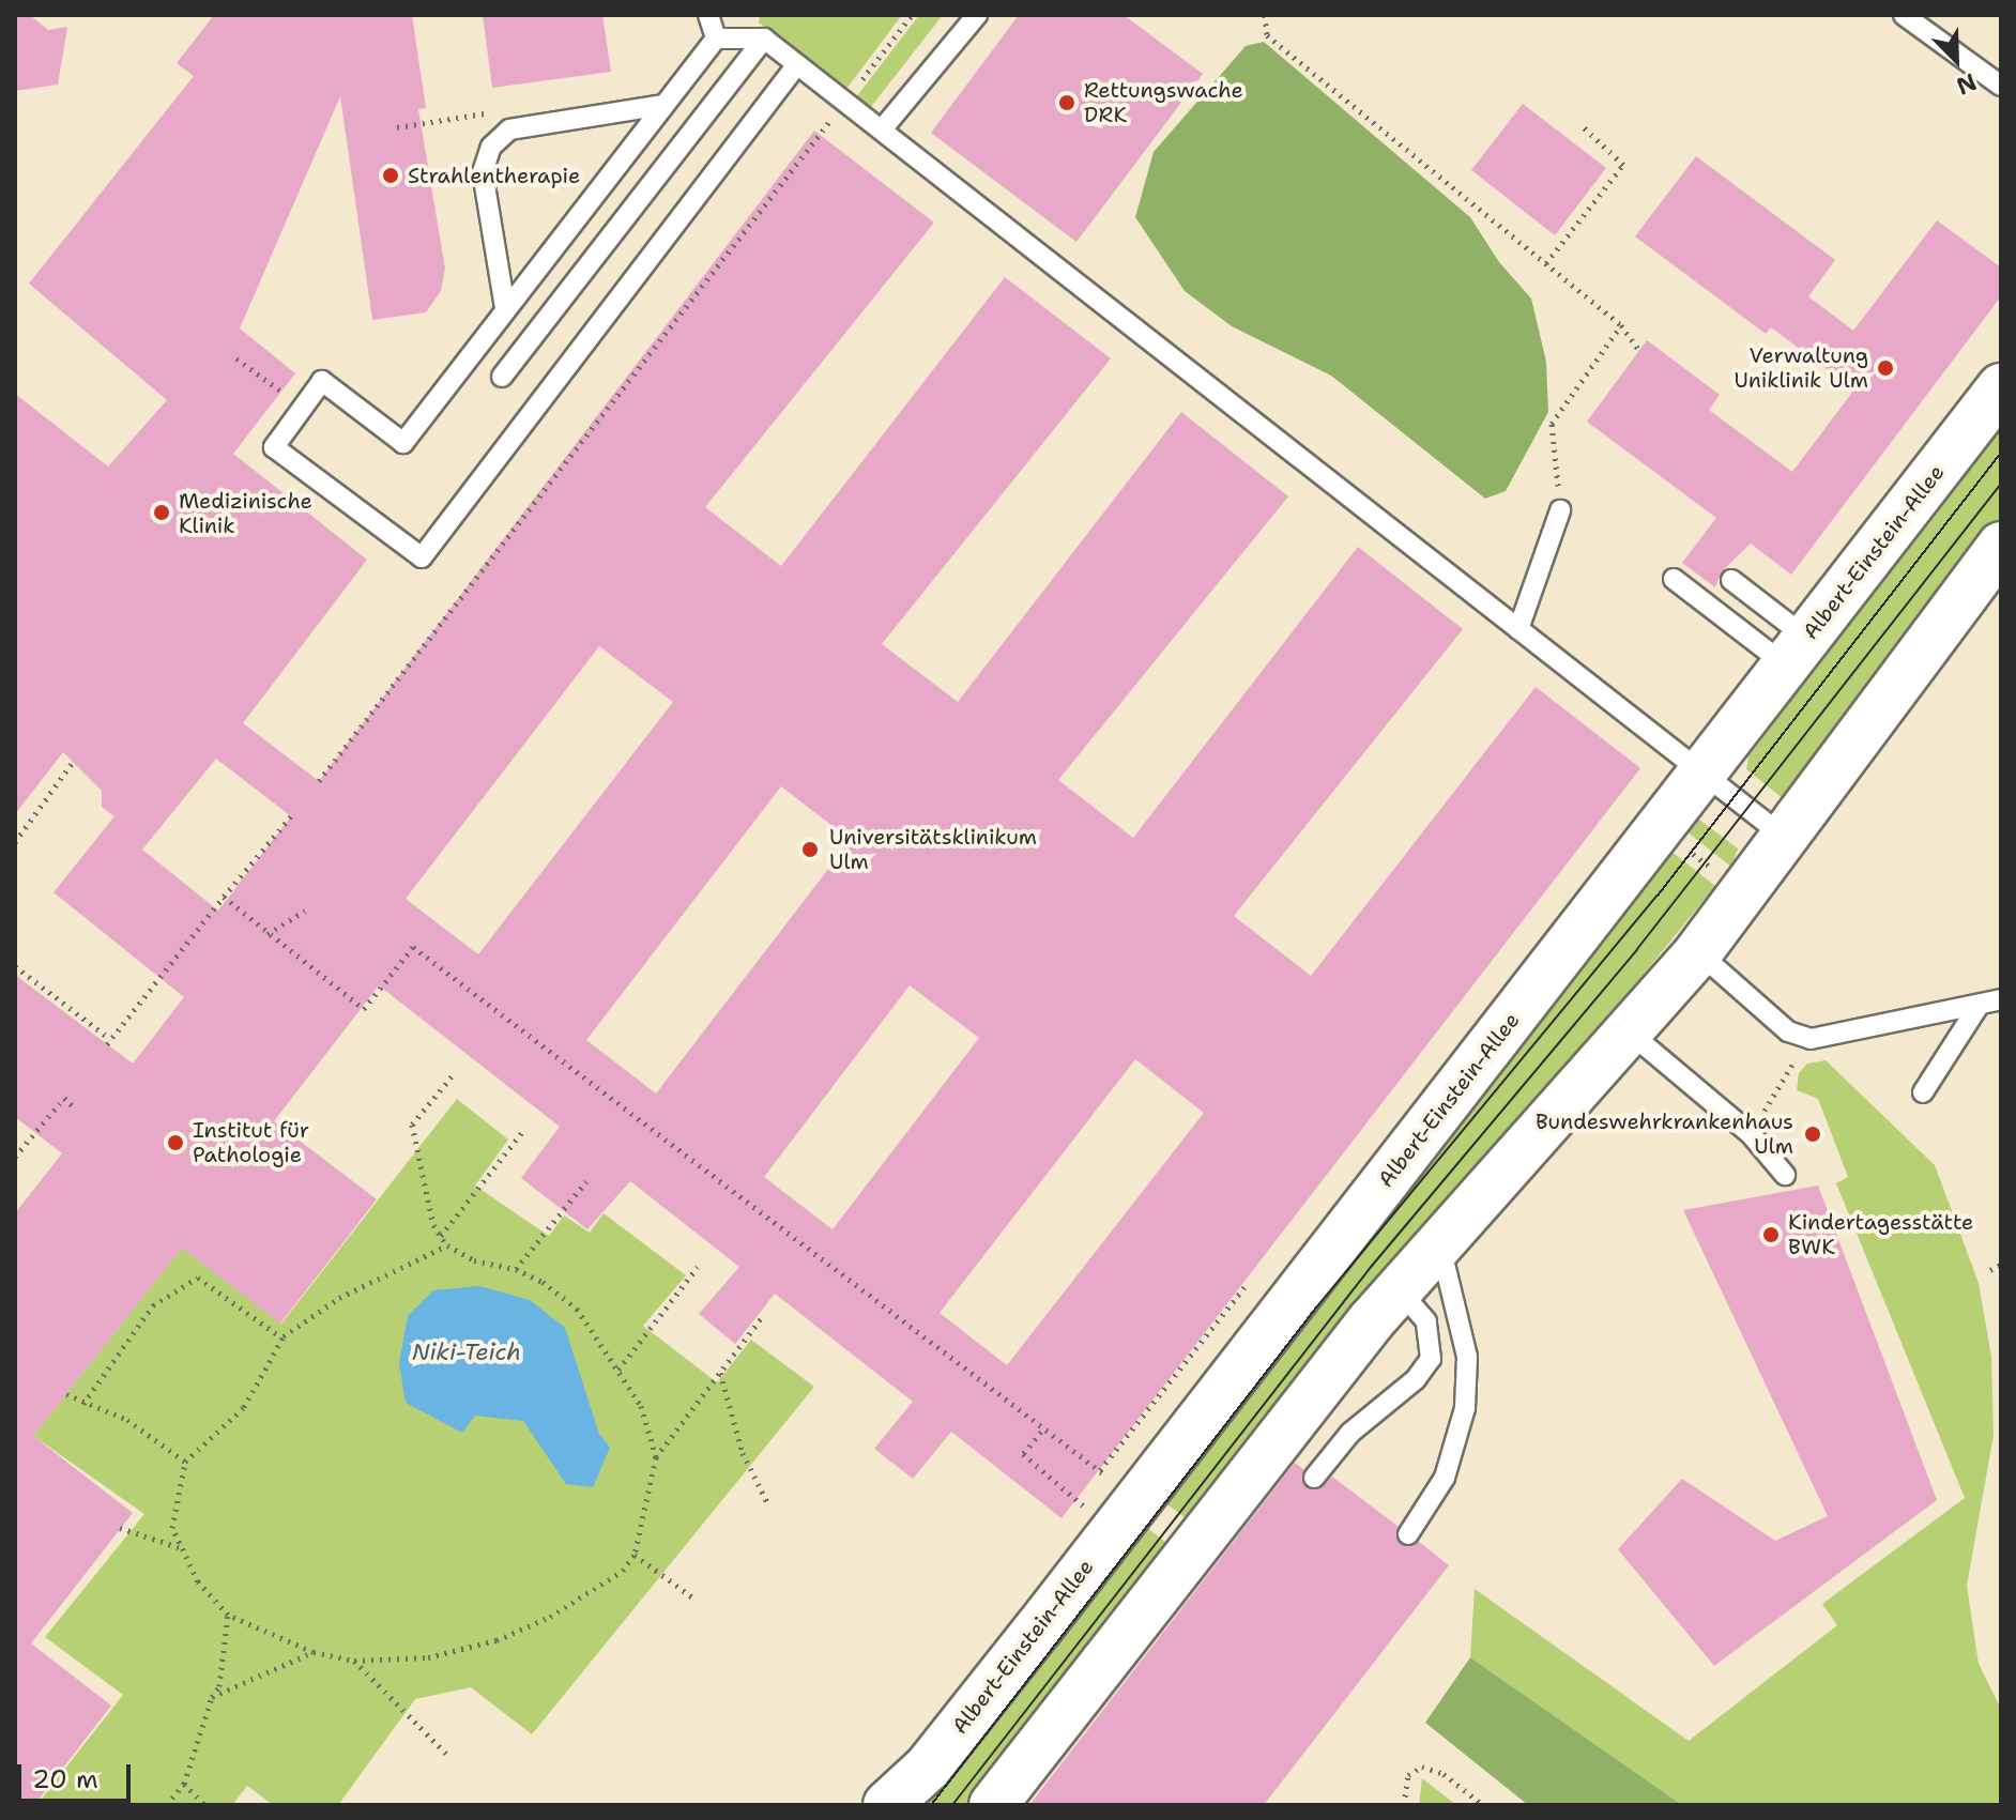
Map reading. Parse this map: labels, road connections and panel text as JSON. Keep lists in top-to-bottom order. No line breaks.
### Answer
{"streets":{"street":["Albert-Einstein-Allee"]},"water":["Niki-Teich"],"places":["Rettungswache DRK","Strahlentherapie","Verwaltung Uniklinik Ulm","Medizinische Klinik","Universitätsklinikum Ulm","Bundeswehrkrankenhaus Ulm","Institut für Pathologie","Kindertagesstätte BWK"],"scale_bar":"20 m","north":"bottom right"}
